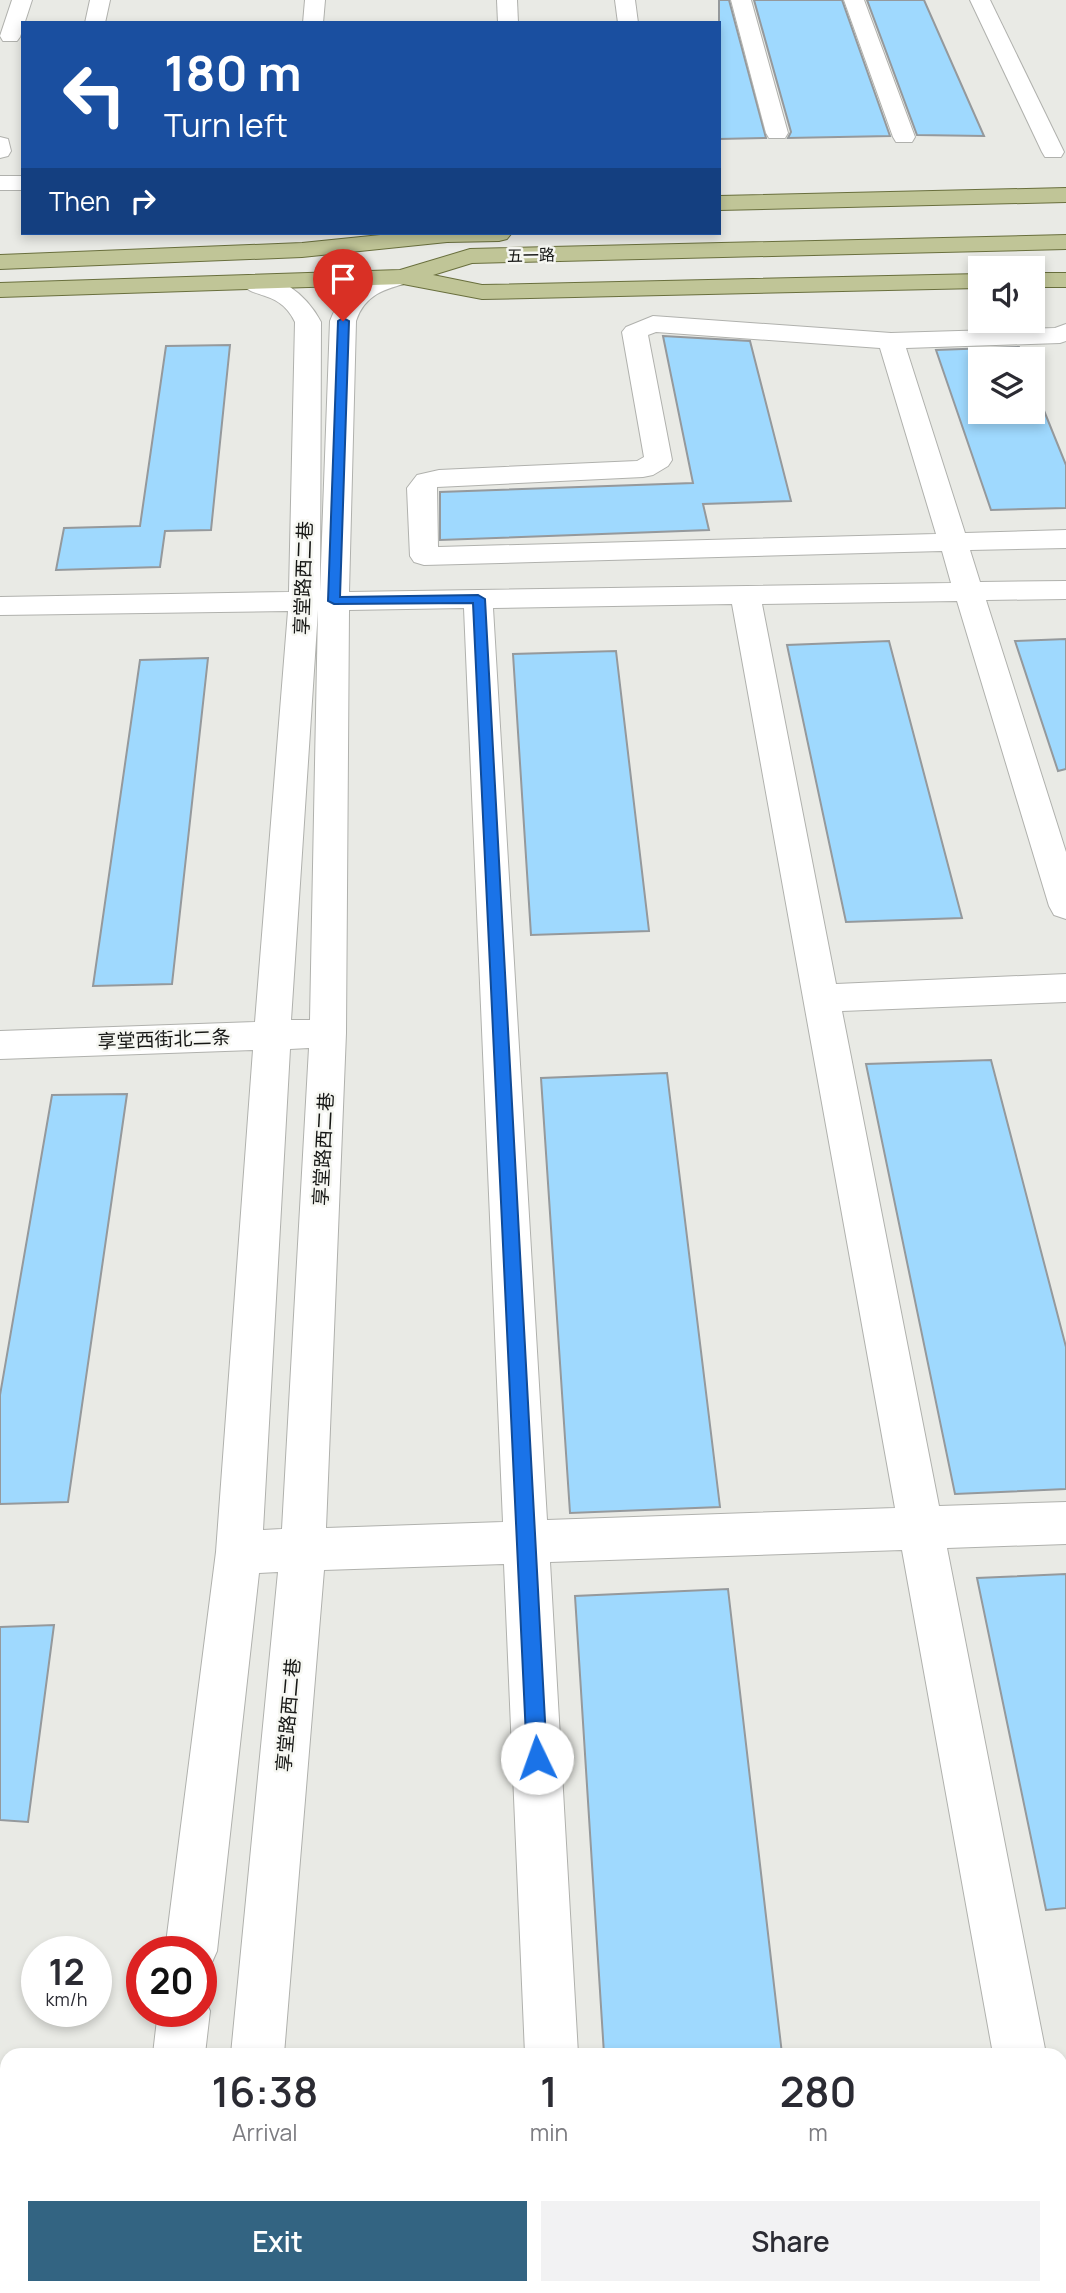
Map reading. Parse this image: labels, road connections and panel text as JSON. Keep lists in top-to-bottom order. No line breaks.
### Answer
{"streets":{"main road":["五一路"],"street":["享堂路西二巷","享堂西街北二条"]},"crossings":[["五一路","享堂路西二巷"],["享堂路西二巷","享堂西街北二条"]],"page":{"turn":["180 m","Turn left"],"then":"Then","speed":"12 km/h","limit":"20","eta":["16:38","Arrival","1","min","280","m"],"buttons":["Exit","Share"]}}
